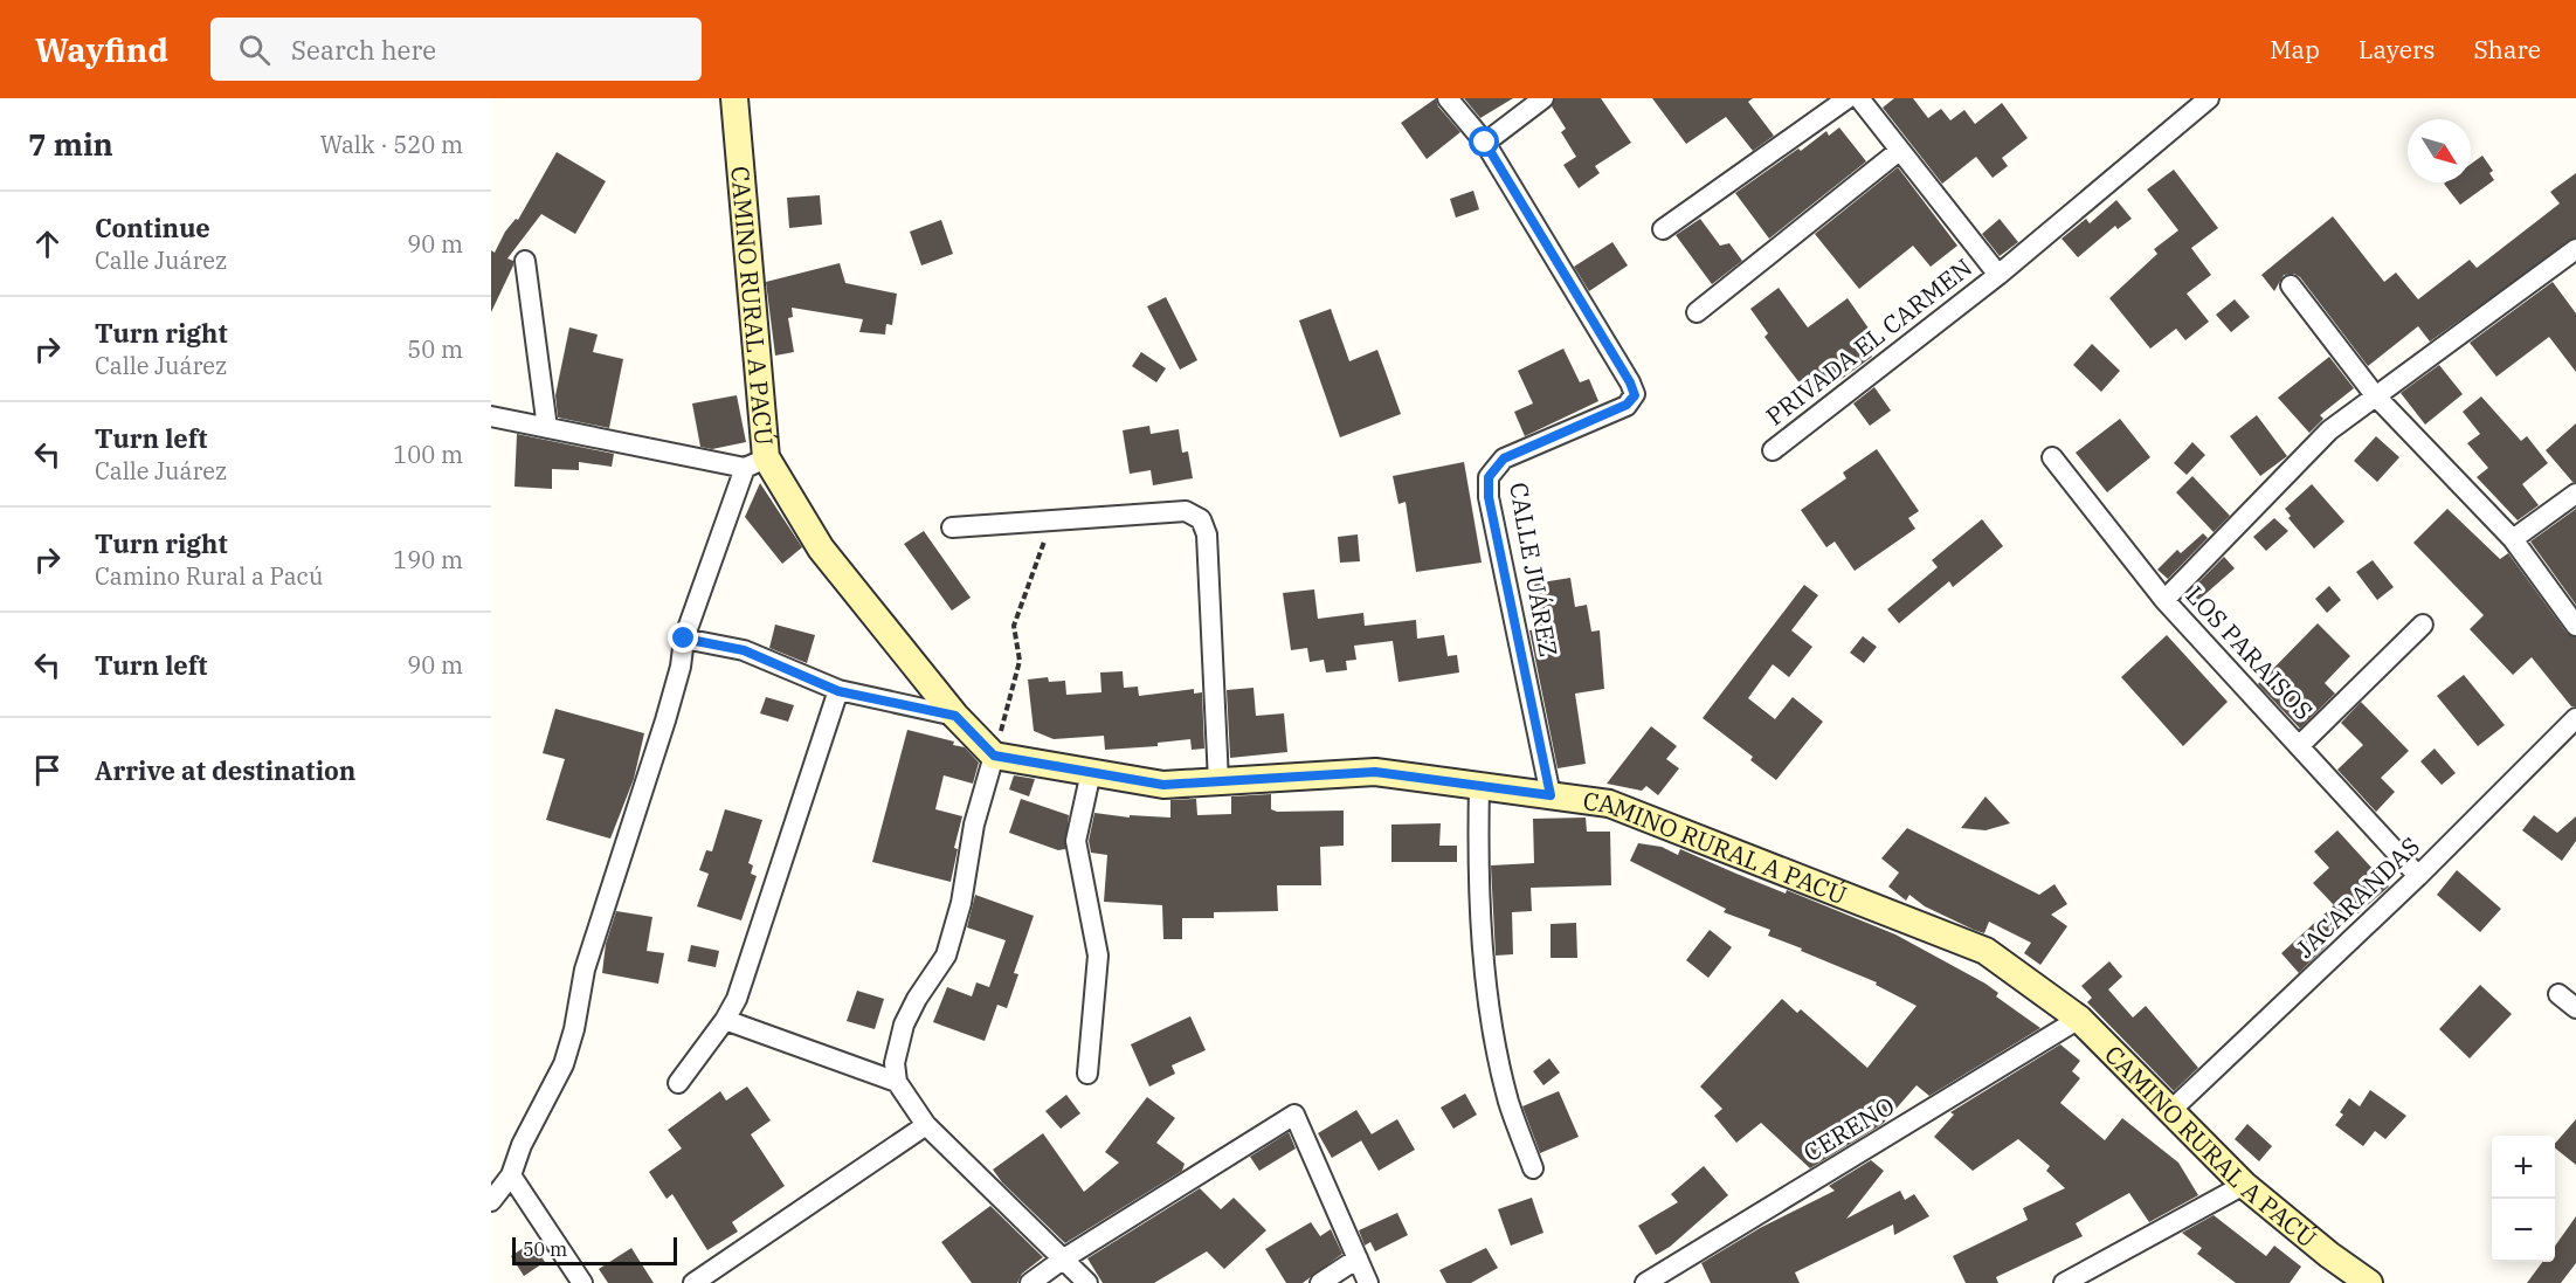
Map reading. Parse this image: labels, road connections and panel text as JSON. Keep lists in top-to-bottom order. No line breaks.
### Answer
{"streets":{"street":["CAMINO RURAL A PACÚ","PRIVADA EL CARMEN","CALLE JUÁREZ","LOS PARAISOS","JACARANDAS","CERENO"]},"crossings":[["CAMINO RURAL A PACÚ","CALLE JUÁREZ"],["CAMINO RURAL A PACÚ","JACARANDAS"],["CAMINO RURAL A PACÚ","CERENO"],["LOS PARAISOS","JACARANDAS"]],"scale_bar":"50 m","north":"bottom right","page":{"header":"Wayfind","search":"Search here","nav":["Map","Layers","Share"],"heading":["7 min","Walk · 520 m"],"list":[["Continue","Calle Juárez","90 m"],["Turn right","Calle Juárez","50 m"],["Turn left","Calle Juárez","100 m"],["Turn right","Camino Rural a Pacú","190 m"],["Turn left","90 m"],"Arrive at destination"],"map_buttons":["+","−"],"scale":"50 m"}}
